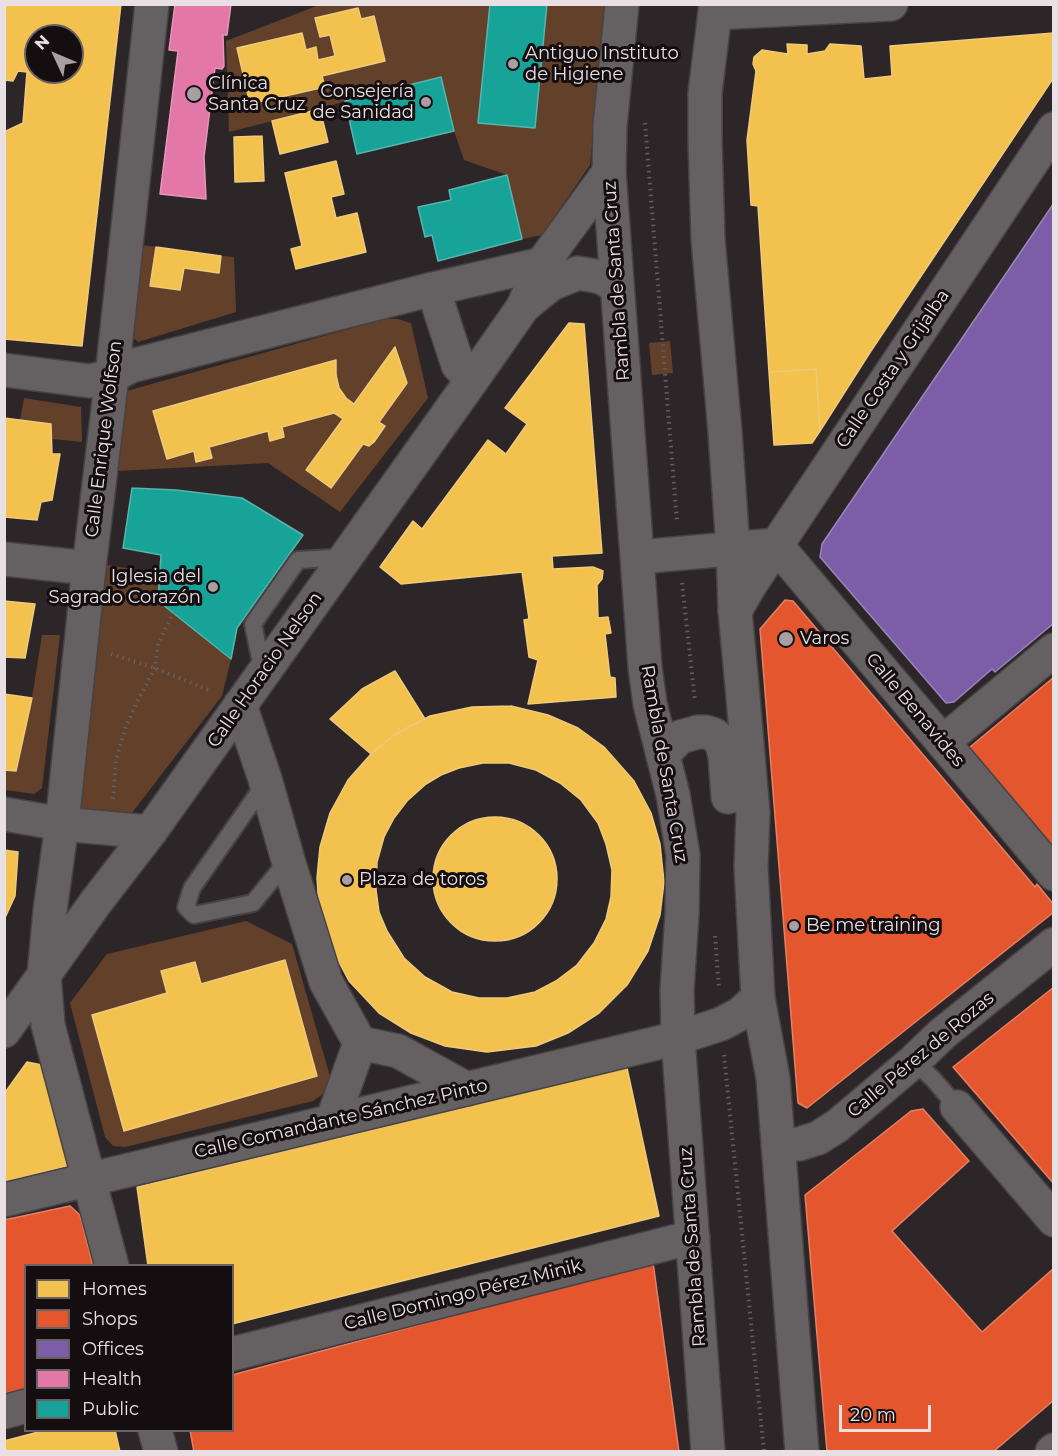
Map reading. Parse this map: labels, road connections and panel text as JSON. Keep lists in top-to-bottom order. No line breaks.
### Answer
{"streets":{"street":["Rambla de Santa Cruz","Calle Costa y Grijalba","Calle Enrique Wolfson","Calle Horacio Nelson","Calle Benavides","Calle Pérez de Rozas","Calle Comandante Sánchez Pinto","Calle Domingo Pérez Minik"]},"crossings":[["Rambla de Santa Cruz","Calle Comandante Sánchez Pinto"],["Rambla de Santa Cruz","Calle Domingo Pérez Minik"],["Calle Costa y Grijalba","Calle Benavides"],["Calle Enrique Wolfson","Calle Horacio Nelson"],["Calle Enrique Wolfson","Calle Comandante Sánchez Pinto"]],"places":["Antiguo Instituto de Higiene","Clínica Santa Cruz","Consejería de Sanidad","Iglesia del Sagrado Corazón","Varos","Plaza de toros","Be me training"],"legend":["Homes","Shops","Offices","Health","Public"],"scale_bar":"20 m","north":"top left"}
